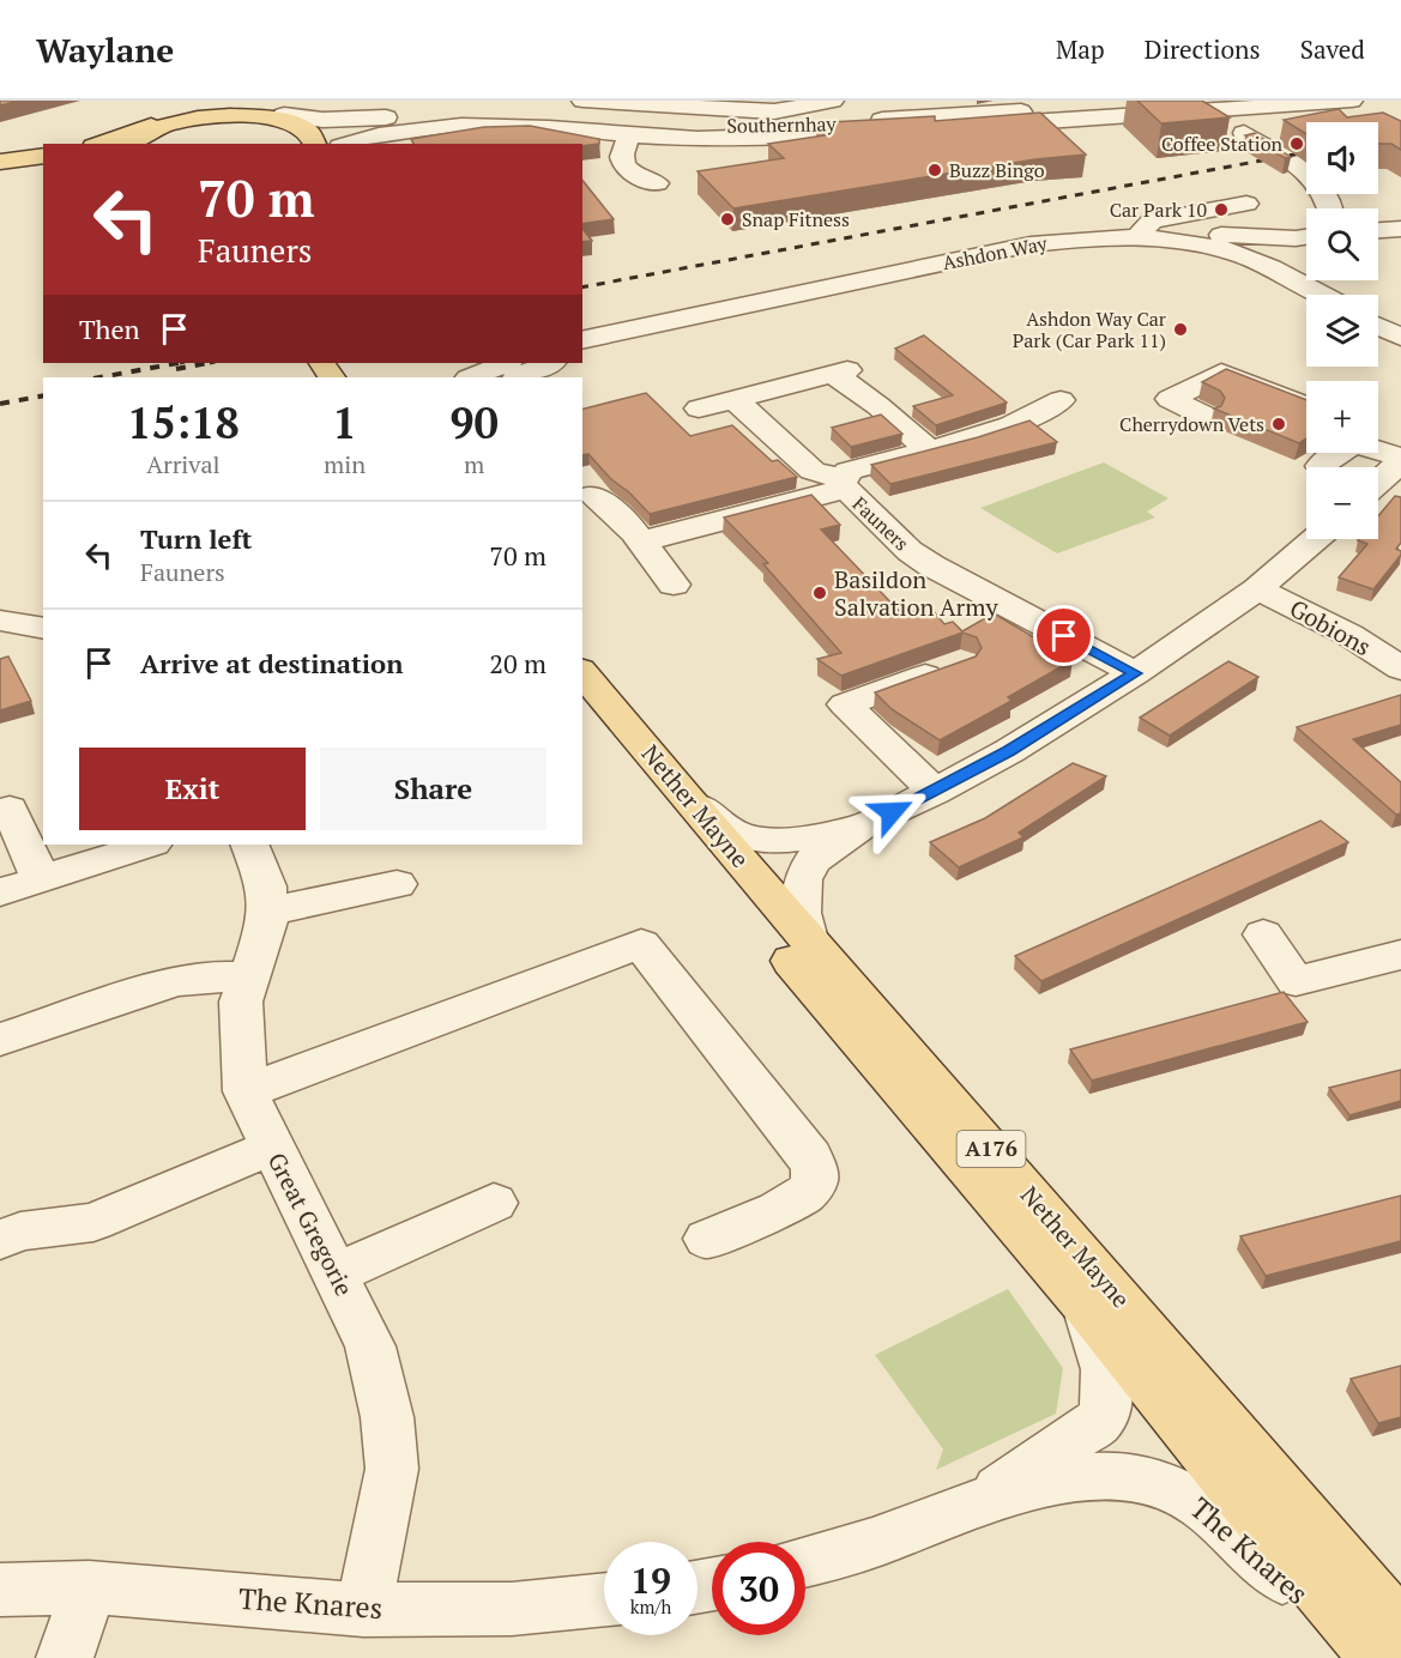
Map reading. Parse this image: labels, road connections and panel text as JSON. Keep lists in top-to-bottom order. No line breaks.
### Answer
{"streets":{"main road":["Nether Mayne","A176"],"street":["Southernhay","Ashdon Way","Fauners","Gobions","Great Gregorie","The Knares"]},"crossings":[["Nether Mayne","The Knares"],["Great Gregorie","The Knares"]],"places":["Coffee Station","Buzz Bingo","Car Park 10","Snap Fitness","Ashdon Way Car Park (Car Park 11)","Cherrydown Vets","Basildon Salvation Army"],"page":{"header":"Waylane","nav":["Map","Directions","Saved"],"map_buttons":["+","−"],"turn":["70 m","Fauners"],"then":"Then","eta":["15:18","Arrival","1","min","90","m"],"list":[{"name":"Turn left","note":"Fauners","value":"70 m"},{"name":"Arrive at destination","value":"20 m"}],"buttons":["Exit","Share"],"speed":"19 km/h","limit":"30"}}
